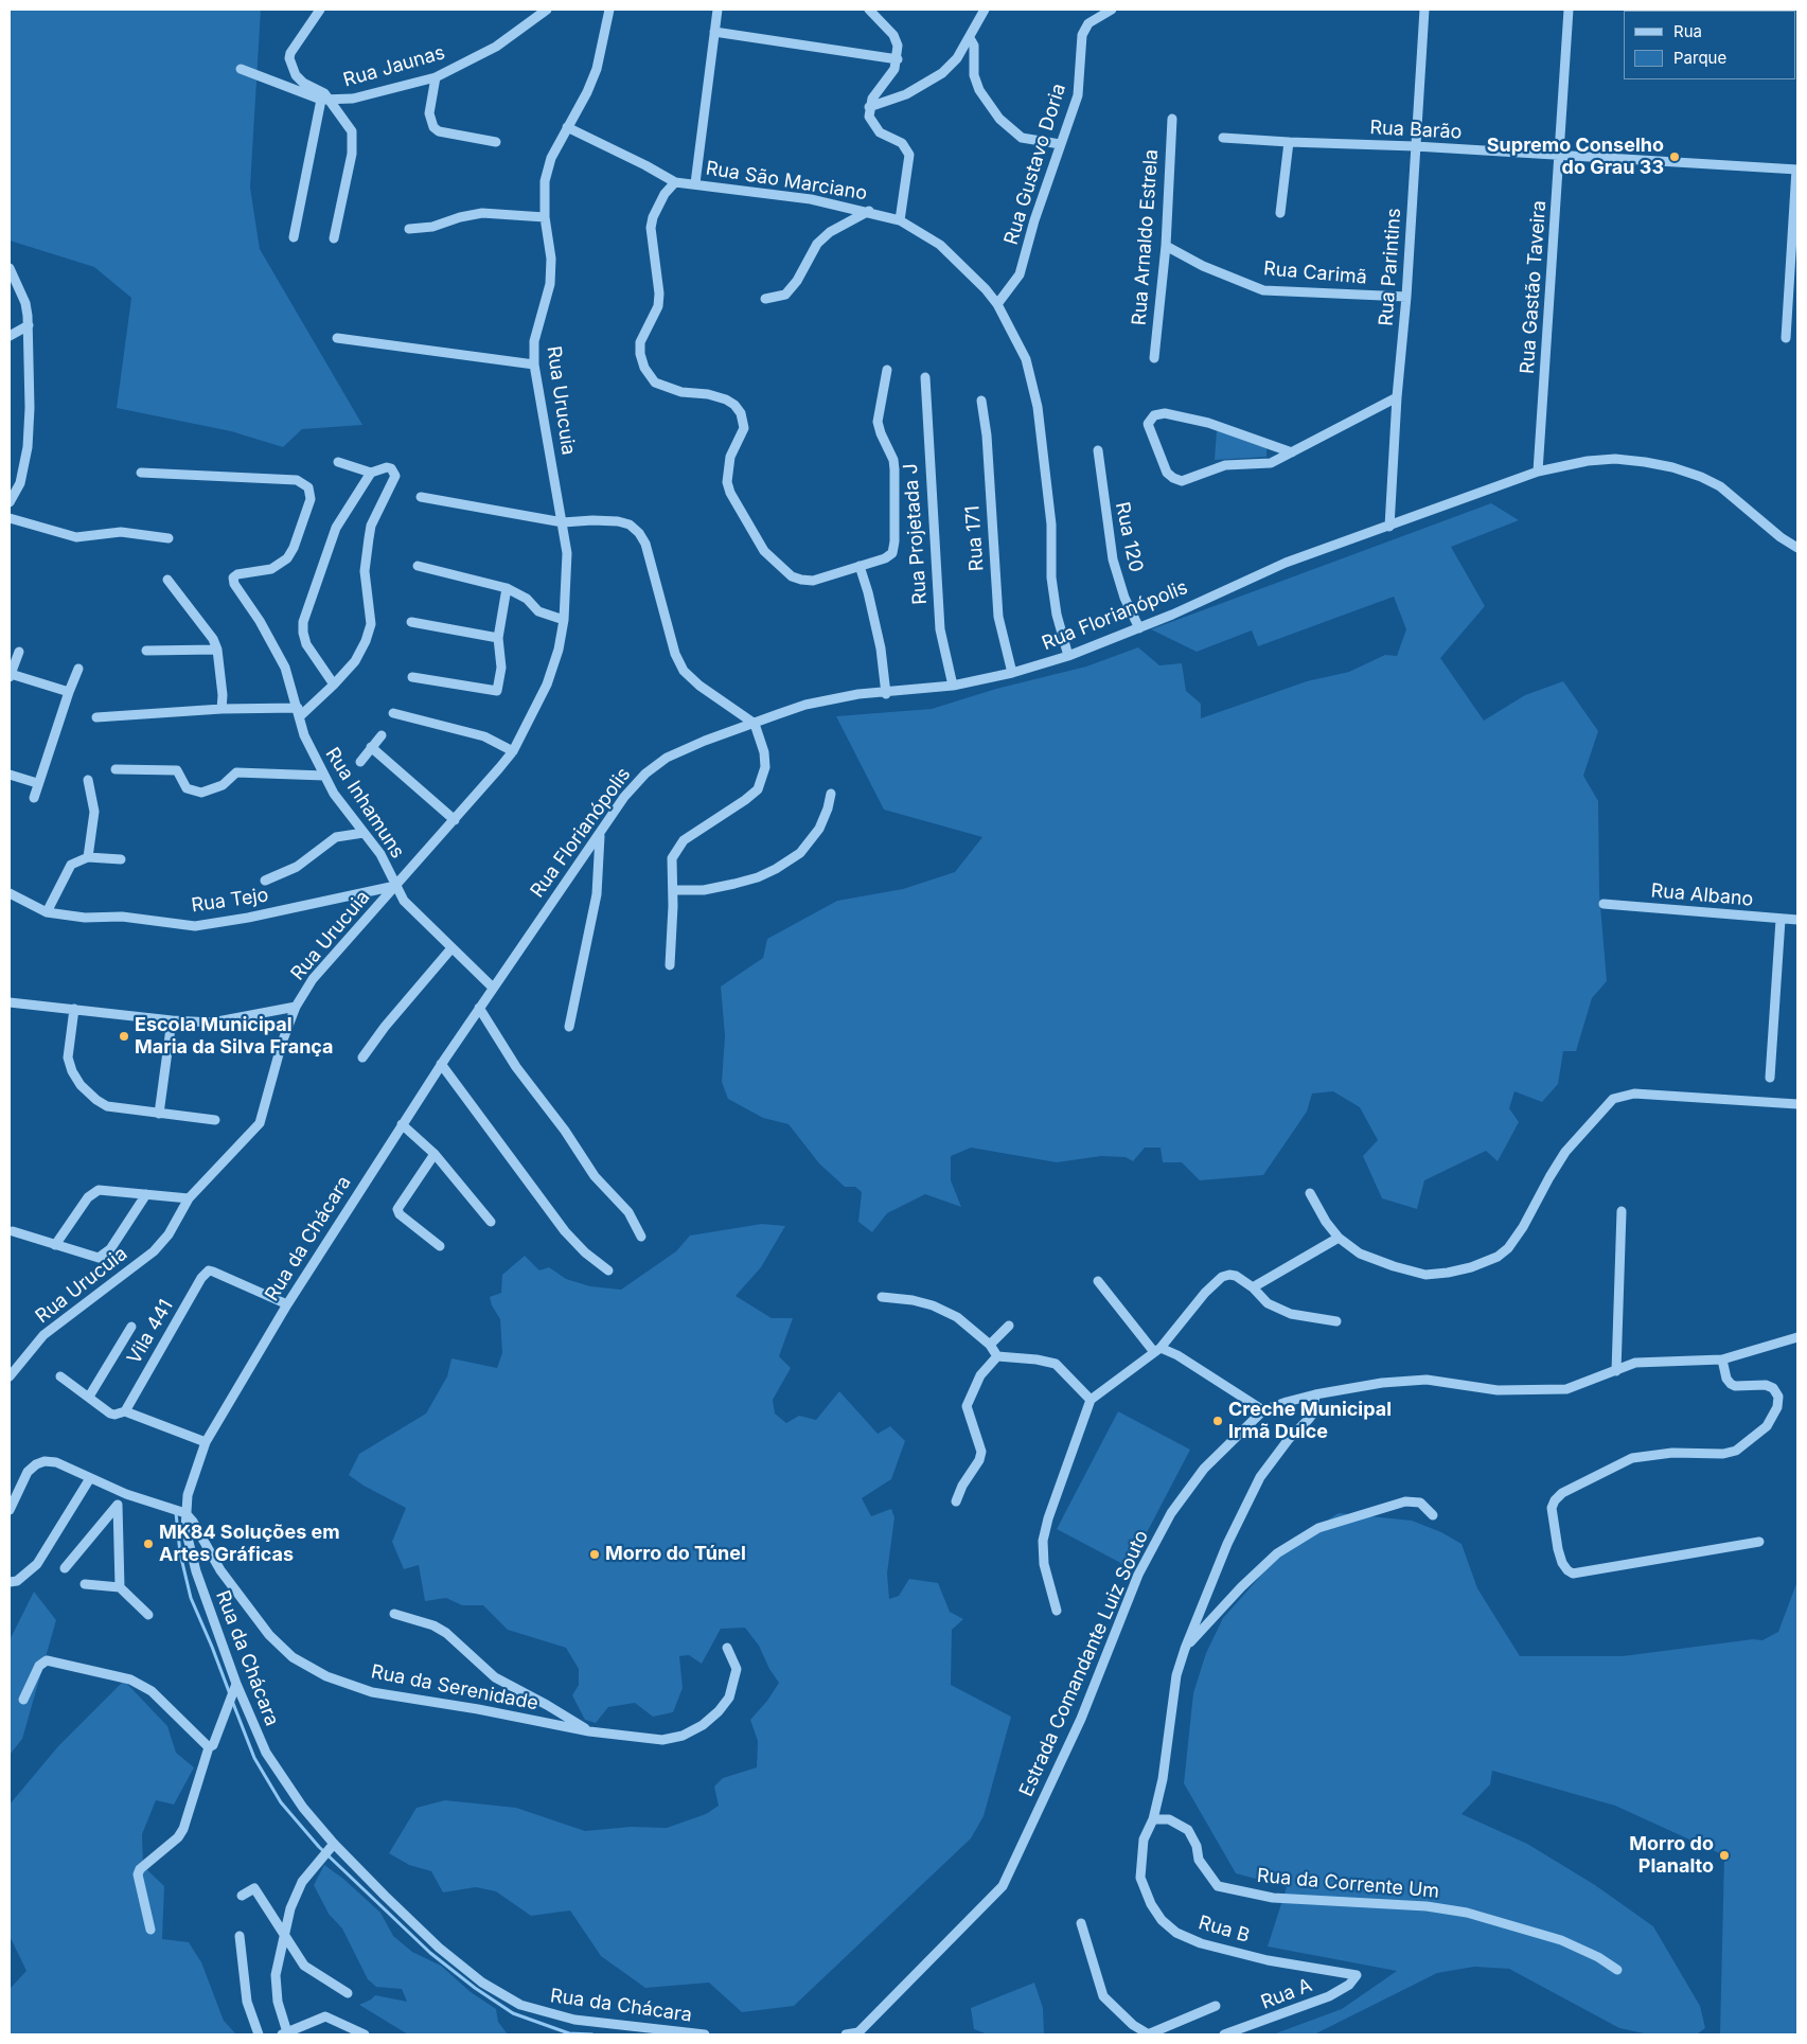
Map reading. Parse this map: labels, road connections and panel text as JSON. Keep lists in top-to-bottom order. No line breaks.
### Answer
{"streets":{"street":["Rua Jaunas","Rua Barão","Rua Gustavo Doria","Rua São Marciano","Rua Arnaldo Estrela","Rua Parintins","Rua Carimã","Rua Gastão Taveira","Rua Urucuia","Rua Projetada J","Rua 120","Rua 171","Rua Florianópolis","Rua Inhamuns","Rua Albano","Rua Tejo","Rua da Chácara","Vila 441","Estrada Comandante Luiz Souto","Rua da Serenidade","Rua da Corrente Um","Rua B","Rua A"]},"crossings":[["Rua Barão","Rua Parintins"],["Rua Barão","Rua Gastão Taveira"],["Rua Gustavo Doria","Rua São Marciano"],["Rua São Marciano","Rua Urucuia"],["Rua São Marciano","Rua Florianópolis"],["Rua Arnaldo Estrela","Rua Carimã"],["Rua Parintins","Rua Carimã"],["Rua Parintins","Rua Florianópolis"],["Rua Gastão Taveira","Rua Florianópolis"],["Rua Urucuia","Rua Inhamuns"],["Rua Urucuia","Rua Tejo"],["Rua Projetada J","Rua Florianópolis"],["Rua 120","Rua Florianópolis"],["Rua 171","Rua Florianópolis"],["Rua Florianópolis","Rua Inhamuns"],["Rua Florianópolis","Rua da Chácara"],["Rua Inhamuns","Rua Tejo"],["Rua Inhamuns","Rua da Chácara"],["Rua da Chácara","Vila 441"],["Rua da Chácara","Rua da Serenidade"],["Rua da Corrente Um","Rua B"],["Rua B","Rua A"]],"places":["Supremo Conselho do Grau 33","Escola Municipal Maria da Silva França","Creche Municipal Irmã Dulce","MK84 Soluções em Artes Gráficas","Morro do Túnel","Morro do Planalto"],"legend":["Rua","Parque"]}
